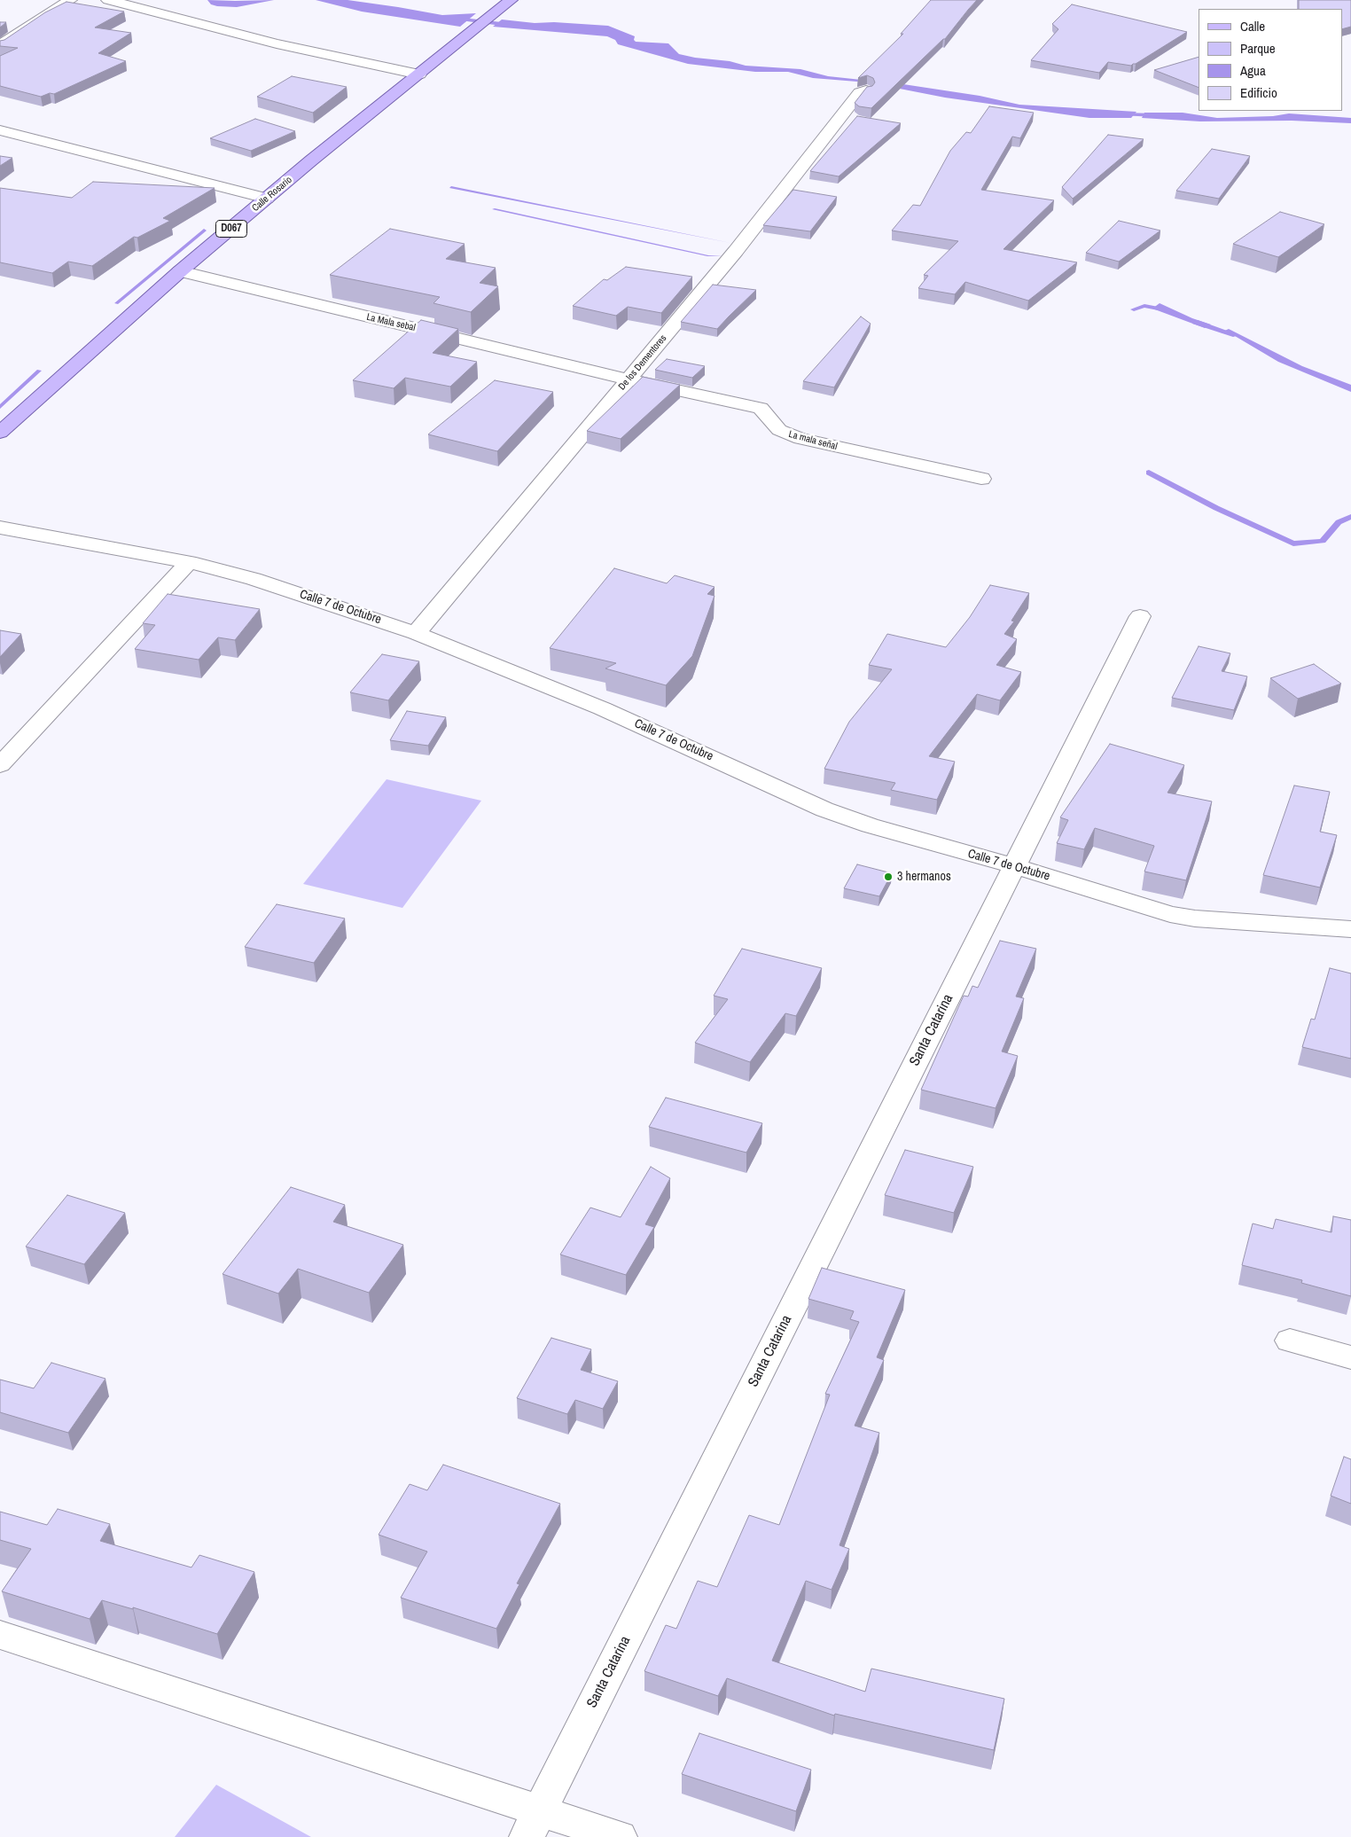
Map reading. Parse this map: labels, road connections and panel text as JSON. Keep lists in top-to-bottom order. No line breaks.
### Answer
{"streets":{"main road":["Calle Rosario","D067"],"street":["La Mala sebal","De los Dementores","La mala señal","Calle 7 de Octubre","Santa Catarina"]},"crossings":[["Calle Rosario","La Mala sebal"],["La Mala sebal","De los Dementores"],["La Mala sebal","La mala señal"],["De los Dementores","La mala señal"],["De los Dementores","Calle 7 de Octubre"],["Calle 7 de Octubre","Santa Catarina"]],"places":["3 hermanos"],"legend":["Calle","Parque","Agua","Edificio"]}
